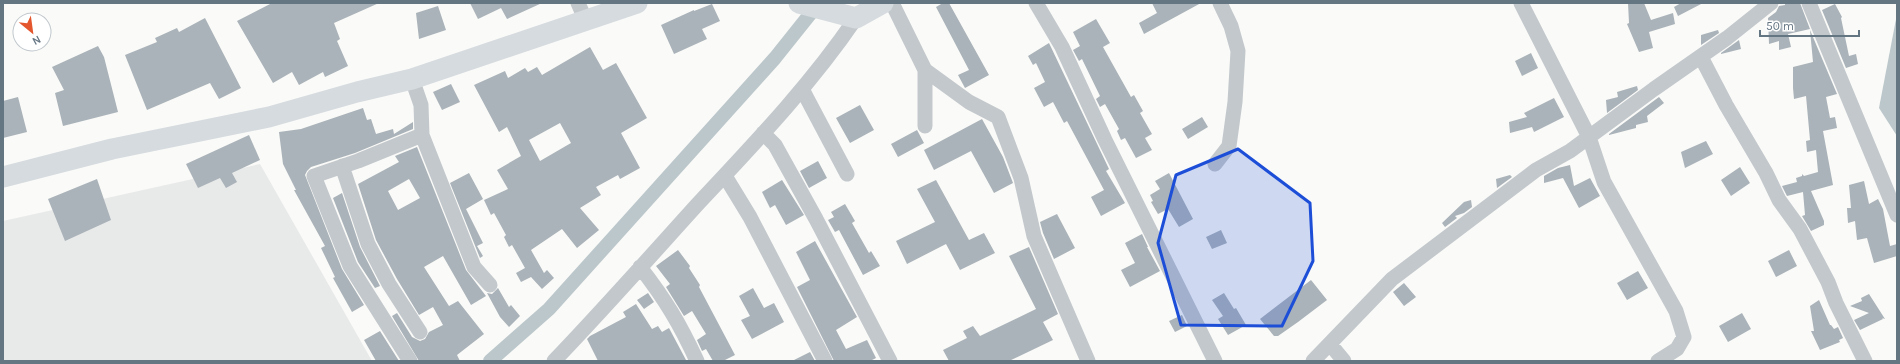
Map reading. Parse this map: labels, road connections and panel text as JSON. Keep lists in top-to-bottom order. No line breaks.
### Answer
{"scale_bar":"50 m","north":"bottom right"}
